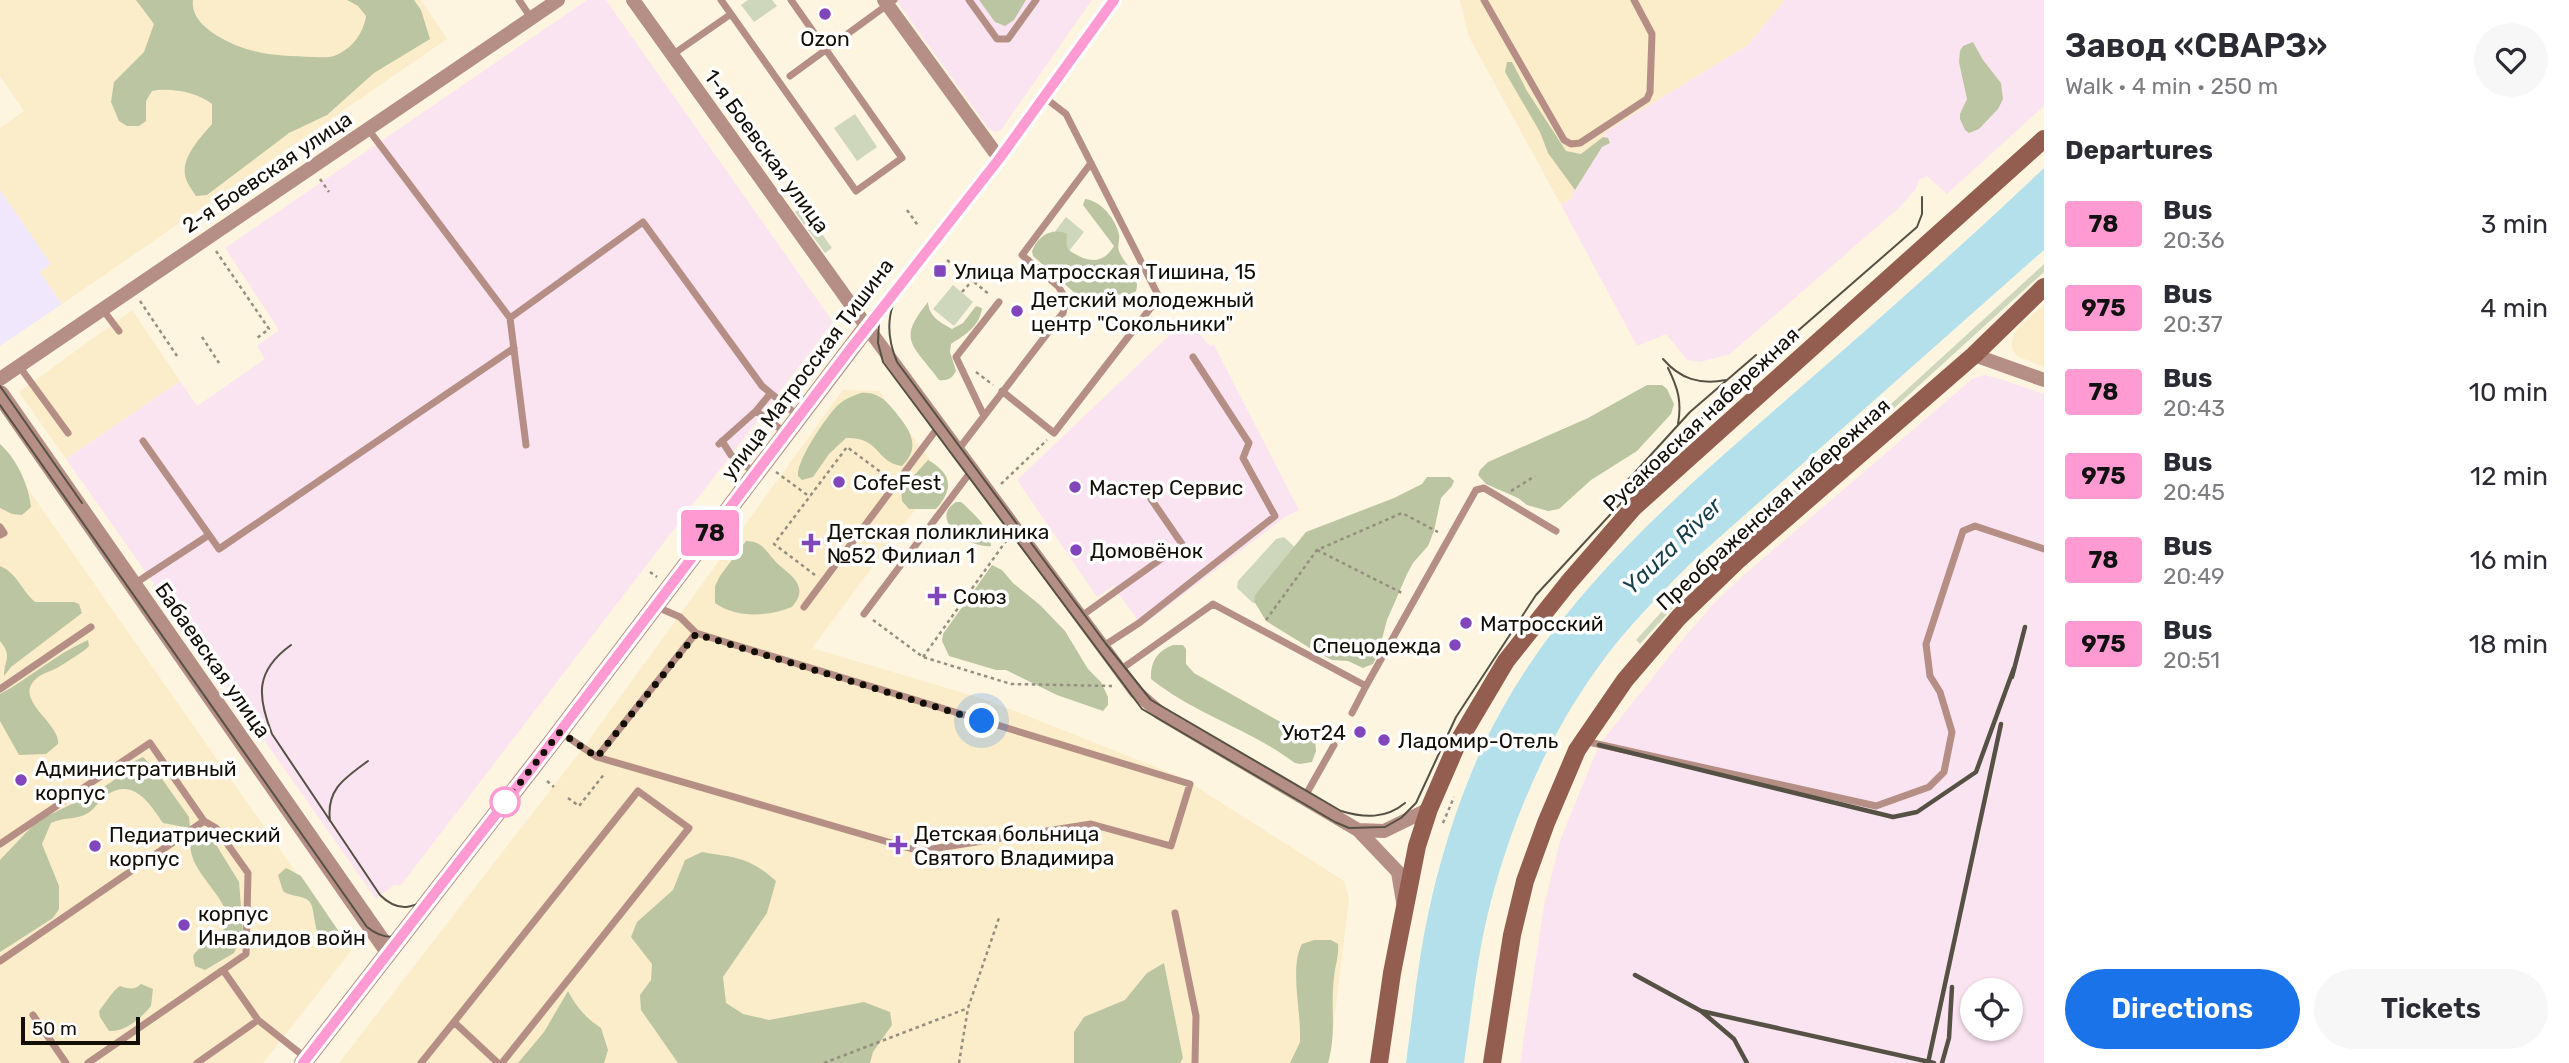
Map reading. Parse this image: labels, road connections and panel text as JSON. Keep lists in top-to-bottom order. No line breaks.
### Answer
{"streets":{"main road":["Русаковская набережная","Преображенская набережная"],"street":["1-я Боевская улица","2-я Боевская улица","улица Матросская Тишина","Бабаевская улица"]},"crossings":[["1-я Боевская улица","улица Матросская Тишина"],["1-я Боевская улица","Русаковская набережная"],["улица Матросская Тишина","Бабаевская улица"]],"water":["Yauza River"],"places":{"other":["Ozon","Детский молодежный центр \"Сокольники\"","CofeFest","Мастер Сервис","Домовёнок","Матросский","Спецодежда","Уют24","Ладомир-Отель","Административный корпус","Педиатрический корпус","корпус Инвалидов войн"],"transit":["Улица Матросская Тишина, 15"],"health":["Детская поликлиника №52 Филиал 1","Союз","Детская больница Святого Владимира"]},"lines":["bus line 78"],"scale_bar":"50 m","page":{"on_map":"78","heading":[["Завод «СВАРЗ»","Walk · 4 min · 250 m"],"Departures"],"list":[{"mark":"78","name":"Bus","note":"20:36","value":"3 min"},{"mark":"975","name":"Bus","note":"20:37","value":"4 min"},{"mark":"78","name":"Bus","note":"20:43","value":"10 min"},{"mark":"975","name":"Bus","note":"20:45","value":"12 min"},{"mark":"78","name":"Bus","note":"20:49","value":"16 min"},{"mark":"975","name":"Bus","note":"20:51","value":"18 min"}],"buttons":["Directions","Tickets"],"scale":"50 m"}}
